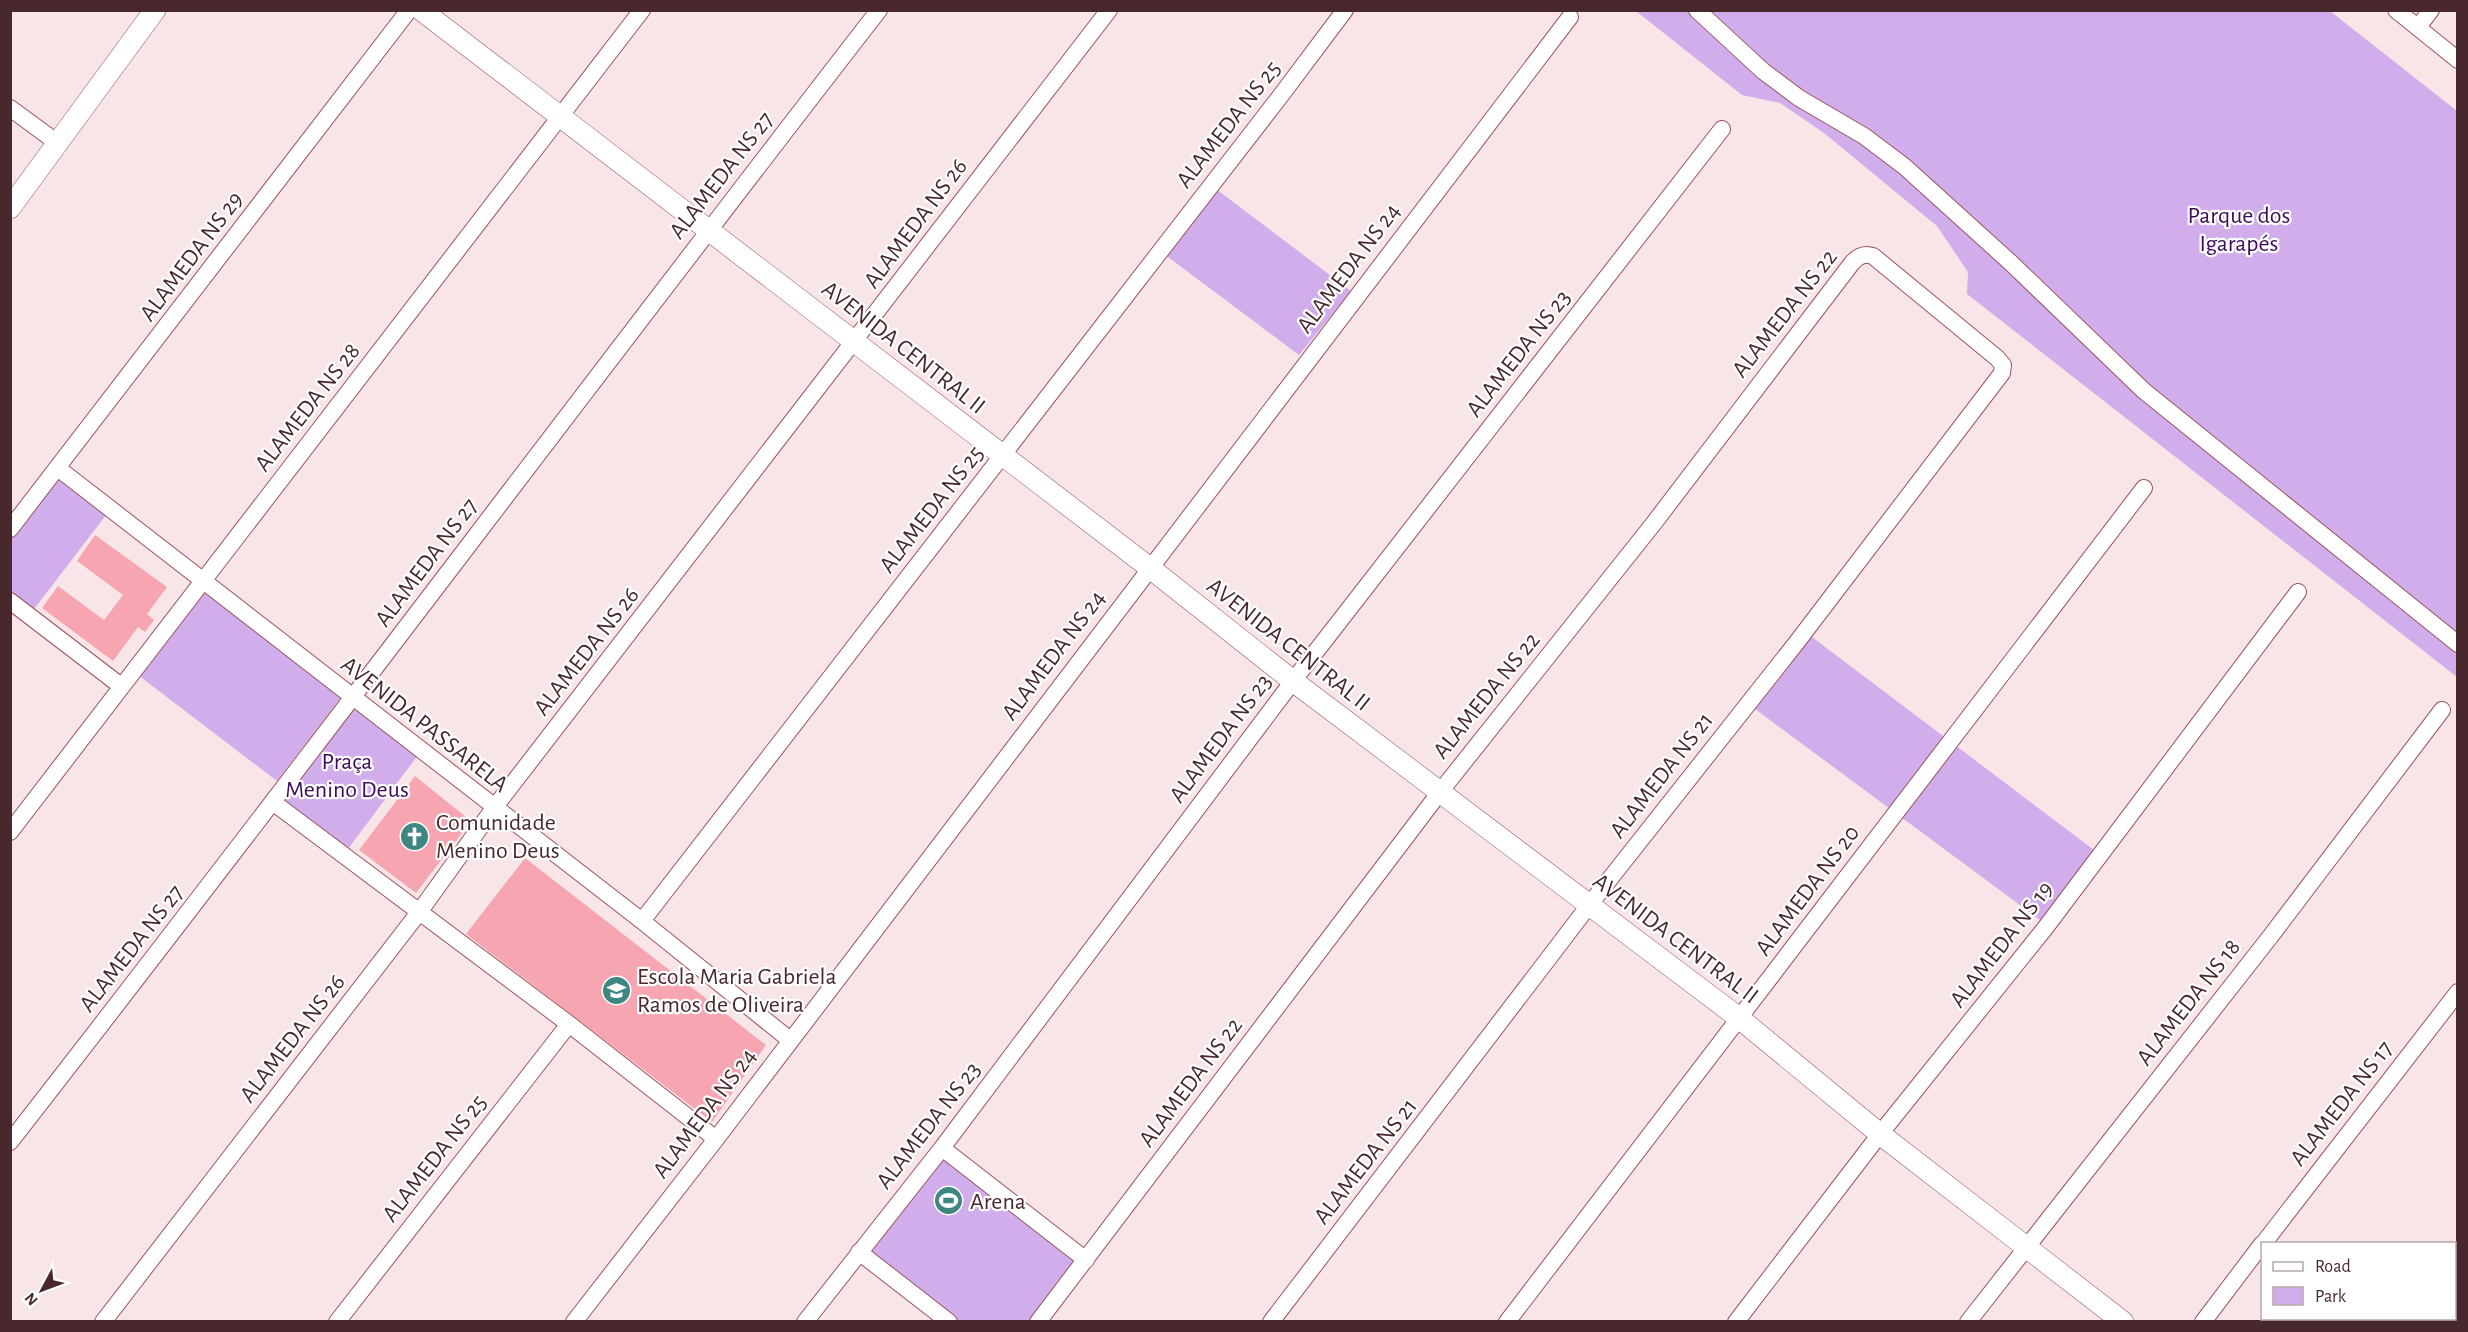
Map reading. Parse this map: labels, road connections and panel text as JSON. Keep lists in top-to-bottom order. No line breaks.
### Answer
{"streets":{"street":["ALAMEDA NS 25","ALAMEDA NS 27","ALAMEDA NS 26","ALAMEDA NS 29","ALAMEDA NS 24","ALAMEDA NS 22","AVENIDA CENTRAL II","ALAMEDA NS 23","ALAMEDA NS 28","AVENIDA PASSARELA","ALAMEDA NS 21","ALAMEDA NS 20","ALAMEDA NS 19","ALAMEDA NS 18","ALAMEDA NS 17"]},"crossings":[["ALAMEDA NS 25","AVENIDA CENTRAL II"],["ALAMEDA NS 25","AVENIDA PASSARELA"],["ALAMEDA NS 27","AVENIDA CENTRAL II"],["ALAMEDA NS 27","AVENIDA PASSARELA"],["ALAMEDA NS 26","AVENIDA CENTRAL II"],["ALAMEDA NS 26","AVENIDA PASSARELA"],["ALAMEDA NS 29","AVENIDA PASSARELA"],["ALAMEDA NS 24","AVENIDA CENTRAL II"],["ALAMEDA NS 24","AVENIDA PASSARELA"],["ALAMEDA NS 22","AVENIDA CENTRAL II"],["ALAMEDA NS 22","ALAMEDA NS 21"],["AVENIDA CENTRAL II","ALAMEDA NS 23"],["AVENIDA CENTRAL II","ALAMEDA NS 28"],["AVENIDA CENTRAL II","ALAMEDA NS 21"],["AVENIDA CENTRAL II","ALAMEDA NS 20"],["AVENIDA CENTRAL II","ALAMEDA NS 19"],["AVENIDA CENTRAL II","ALAMEDA NS 18"],["ALAMEDA NS 28","AVENIDA PASSARELA"]],"parks":["Parque dos Igarapés","Praça Menino Deus"],"places":{"church":["Comunidade Menino Deus"],"school or university":["Escola Maria Gabriela Ramos de Oliveira"],"sports":["Arena"]},"legend":["Road","Park"],"north":"bottom left"}
